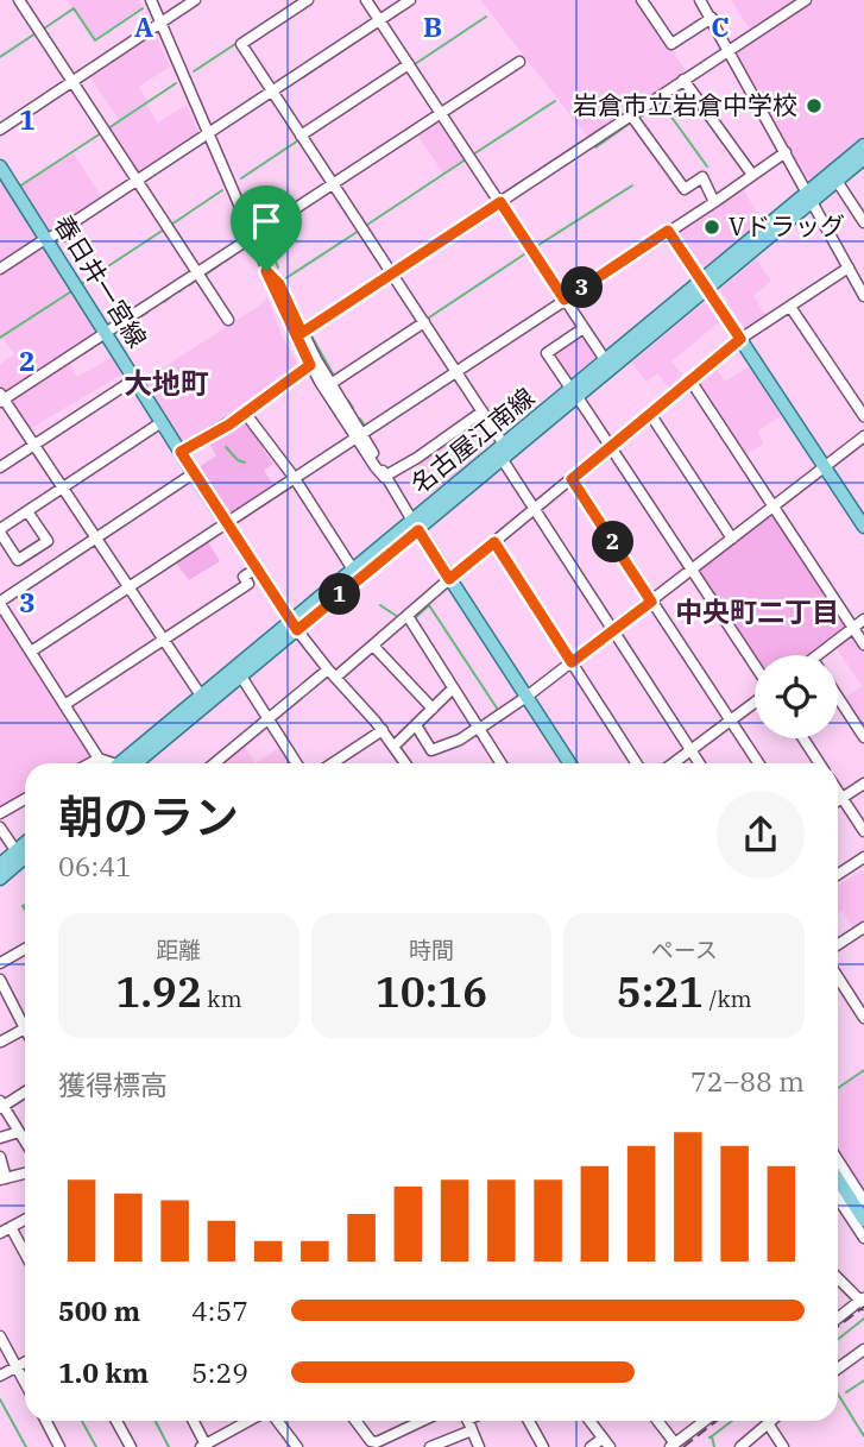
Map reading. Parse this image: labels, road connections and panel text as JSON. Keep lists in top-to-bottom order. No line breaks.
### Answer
{"streets":{"main road":["春日井一宮線","名古屋江南線"]},"crossings":[["春日井一宮線","名古屋江南線"]],"districts":["大地町","中央町二丁目"],"places":["岩倉市立岩倉中学校","Vドラッグ"],"page":{"pins":["3","2","1"],"heading":["朝のラン","06:41"],"stats":[["距離","1.92 km"],["時間","10:16"],["ペース","5:21 /km"]],"chart":["獲得標高","72–88 m"],"list":[{"name":"500 m","note":"4:57"},{"name":"1.0 km","note":"5:29"}]},"grid":{"columns":["A","B","C"],"rows":["1","2","3"]}}
